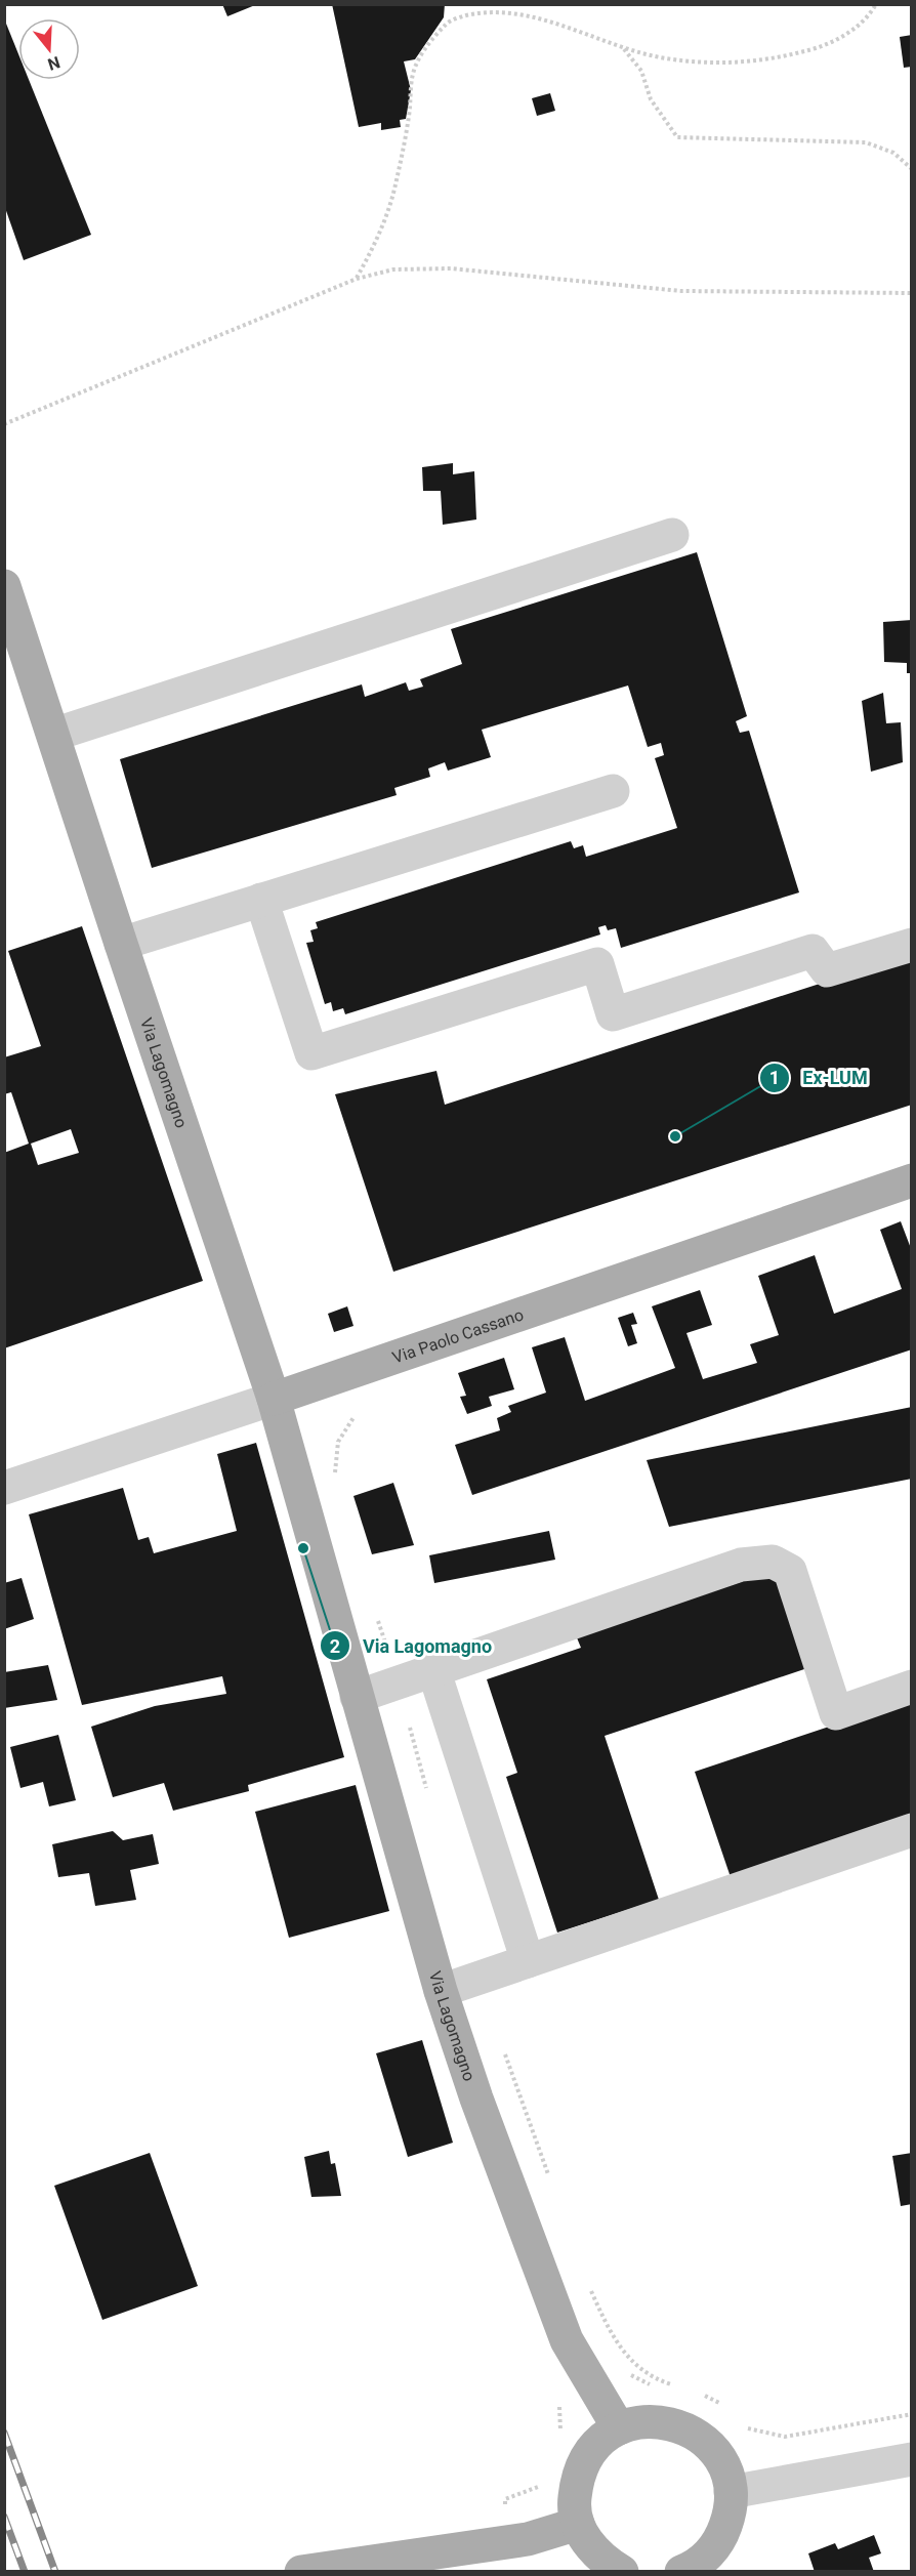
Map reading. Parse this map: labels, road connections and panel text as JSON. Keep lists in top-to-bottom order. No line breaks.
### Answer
{"streets":{"main road":["Via Lagomagno","Via Paolo Cassano"]},"crossings":[["Via Lagomagno","Via Paolo Cassano"]],"places":["Ex-LUM","Via Lagomagno"],"north":"bottom"}
